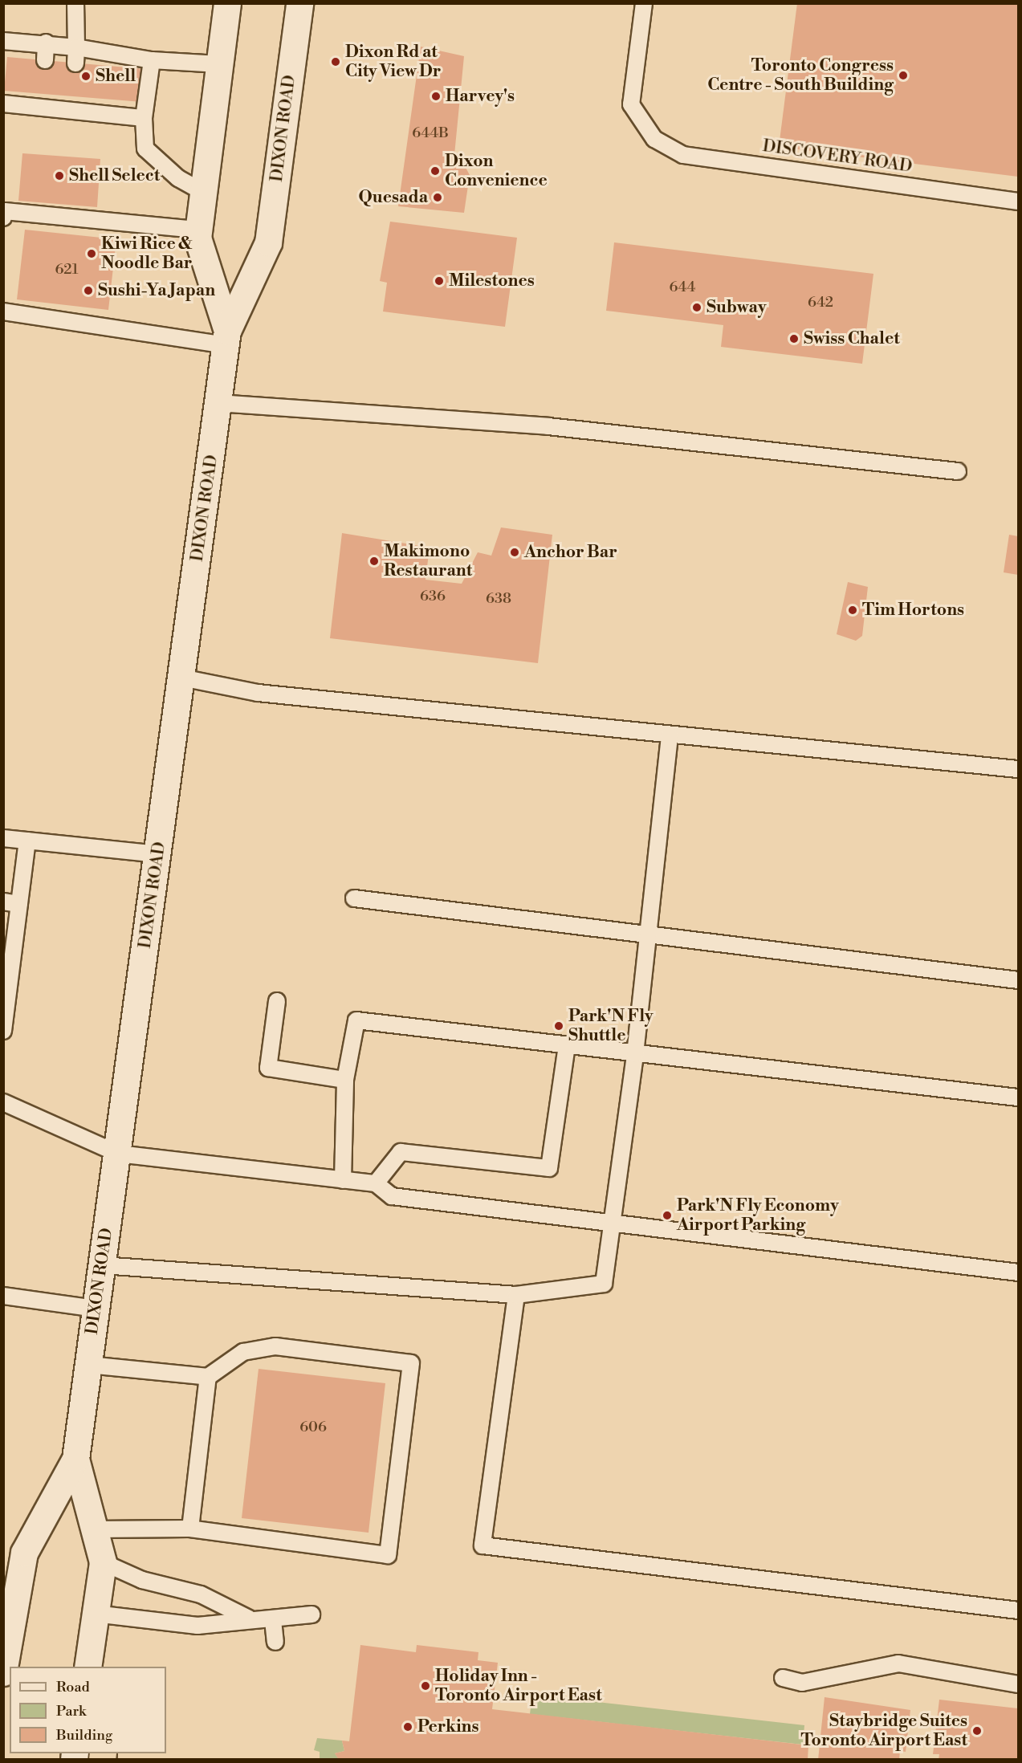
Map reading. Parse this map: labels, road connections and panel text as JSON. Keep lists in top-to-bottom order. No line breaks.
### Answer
{"streets":{"main road":["DIXON ROAD"],"lane":["DISCOVERY ROAD"]},"places":["Dixon Rd at City View Dr","Toronto Congress Centre - South Building","Shell","Harvey's","Dixon Convenience","Shell Select","Quesada","Kiwi Rice & Noodle Bar","Milestones","Sushi-Ya Japan","Subway","Swiss Chalet","Anchor Bar","Makimono Restaurant","Tim Hortons","Park'N Fly Shuttle","Park'N Fly Economy Airport Parking","Holiday Inn - Toronto Airport East","Perkins","Staybridge Suites Toronto Airport East"],"house_numbers":["644B","621","644","642","636","638","606"],"legend":["Road","Park","Building"]}
